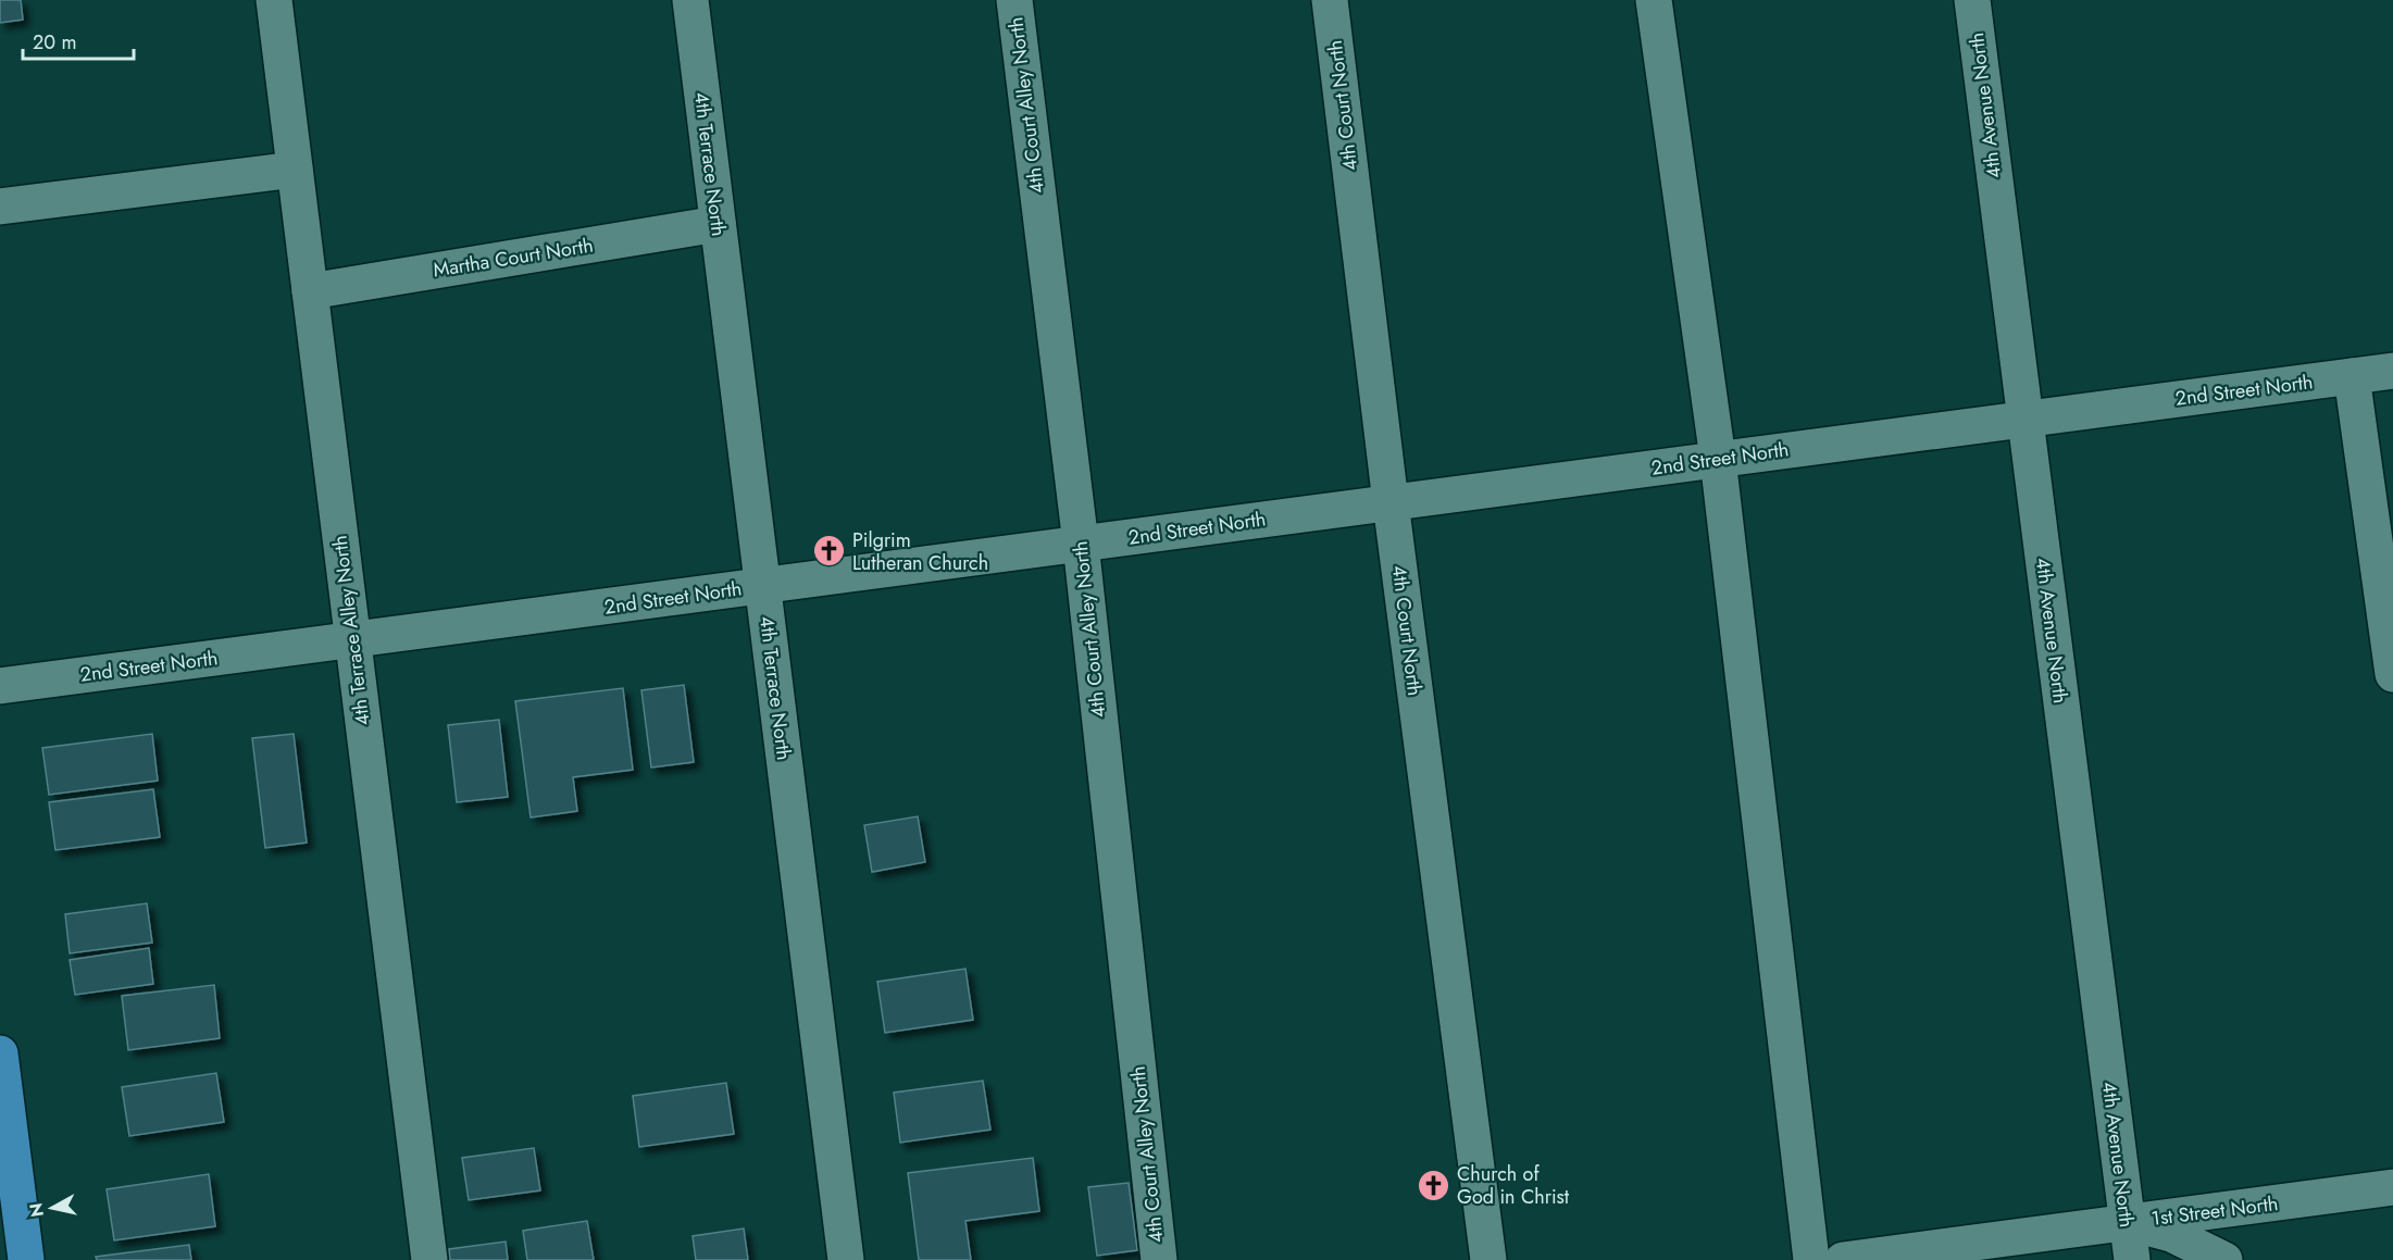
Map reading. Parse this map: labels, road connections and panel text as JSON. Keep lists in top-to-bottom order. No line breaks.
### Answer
{"streets":{"street":["4th Court Alley North","4th Court North","4th Avenue North","4th Terrace North","Martha Court North","2nd Street North","4th Terrace Alley North","1st Street North"]},"crossings":[["4th Court Alley North","2nd Street North"],["4th Court North","2nd Street North"],["4th Avenue North","2nd Street North"],["4th Avenue North","1st Street North"],["4th Terrace North","Martha Court North"],["4th Terrace North","2nd Street North"],["Martha Court North","4th Terrace Alley North"],["2nd Street North","4th Terrace Alley North"]],"places":{"church":["Pilgrim Lutheran Church","Church of God in Christ"]},"scale_bar":"20 m","north":"left"}
